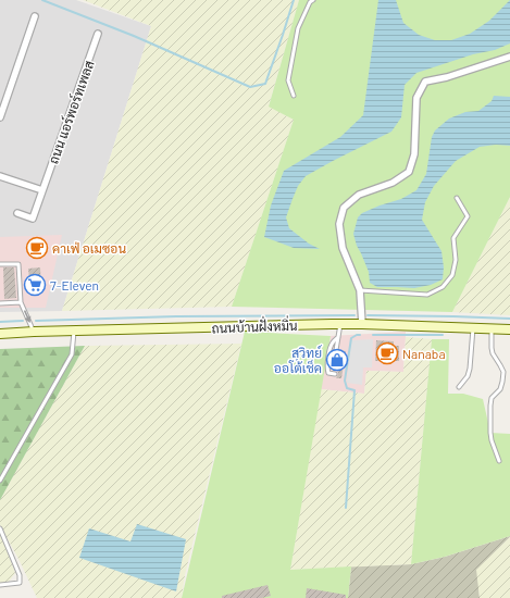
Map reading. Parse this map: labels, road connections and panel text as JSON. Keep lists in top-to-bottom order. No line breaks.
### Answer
{"streets":{"street":["ถนน แอร์พอร์ทเพลส","ถนนบ้านฝั่งหมิ่น"]},"places":{"cafe":["คาเฟ่ อเมซอน","Nanaba"],"supermarket":["7-Eleven"],"shop":["สุวิทย์ ออโต้เช็ค"]}}
